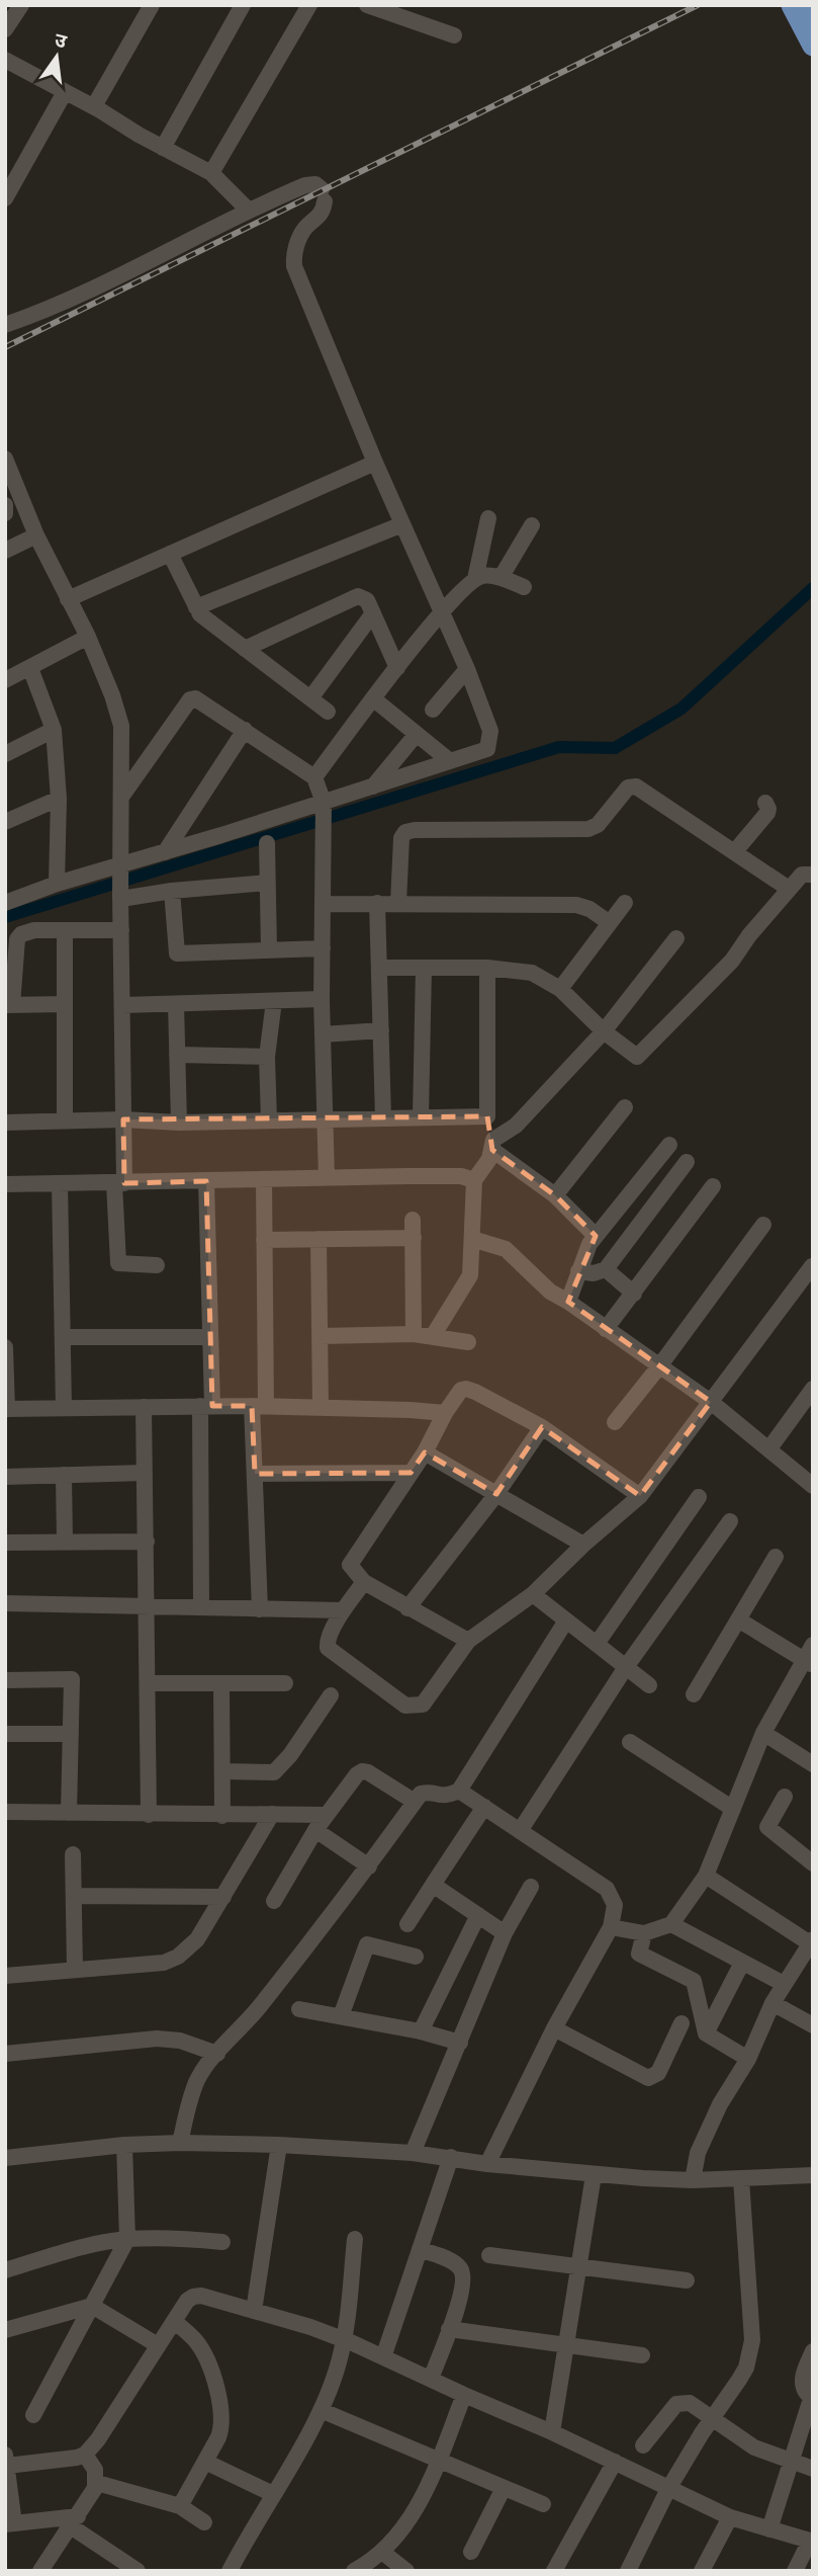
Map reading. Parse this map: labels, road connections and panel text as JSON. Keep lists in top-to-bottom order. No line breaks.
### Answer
{"north":"top"}
